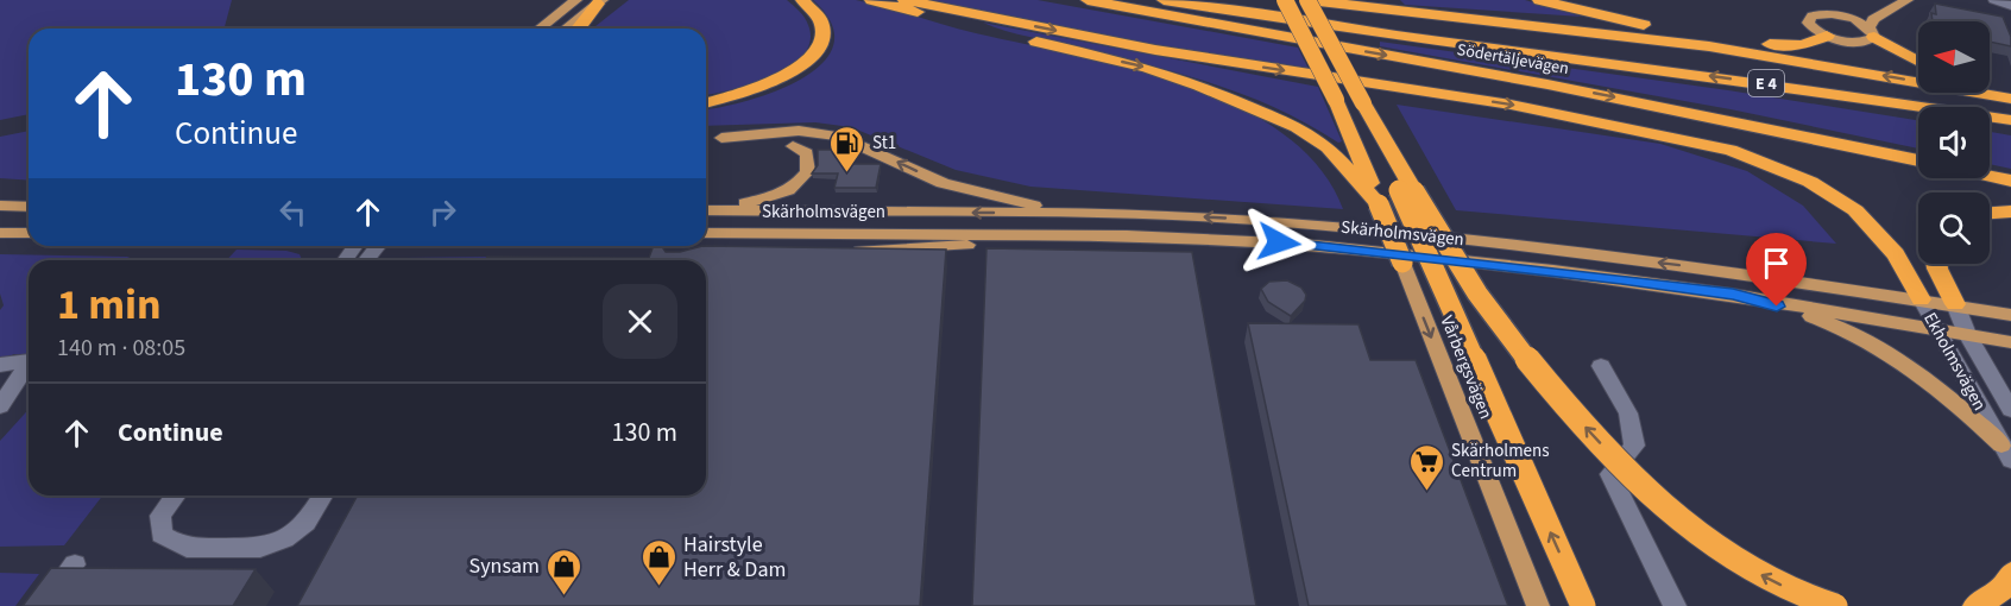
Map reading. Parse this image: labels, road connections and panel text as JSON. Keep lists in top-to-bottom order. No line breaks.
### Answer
{"streets":{"highway":["Södertäljevägen","E 4"],"main road":["Skärholmsvägen","Vårbergsvägen"],"street":["Ekholmsvägen"]},"crossings":[["Skärholmsvägen","Ekholmsvägen"]],"one_way":["Vårbergsvägen"],"places":{"fuel station":["St1"],"supermarket":["Skärholmens Centrum"],"shop":["Hairstyle Herr & Dam","Synsam"]},"north":"left","page":{"turn":["130 m","Continue"],"heading":["1 min","140 m · 08:05"],"list":[{"name":"Continue","value":"130 m"}]}}
